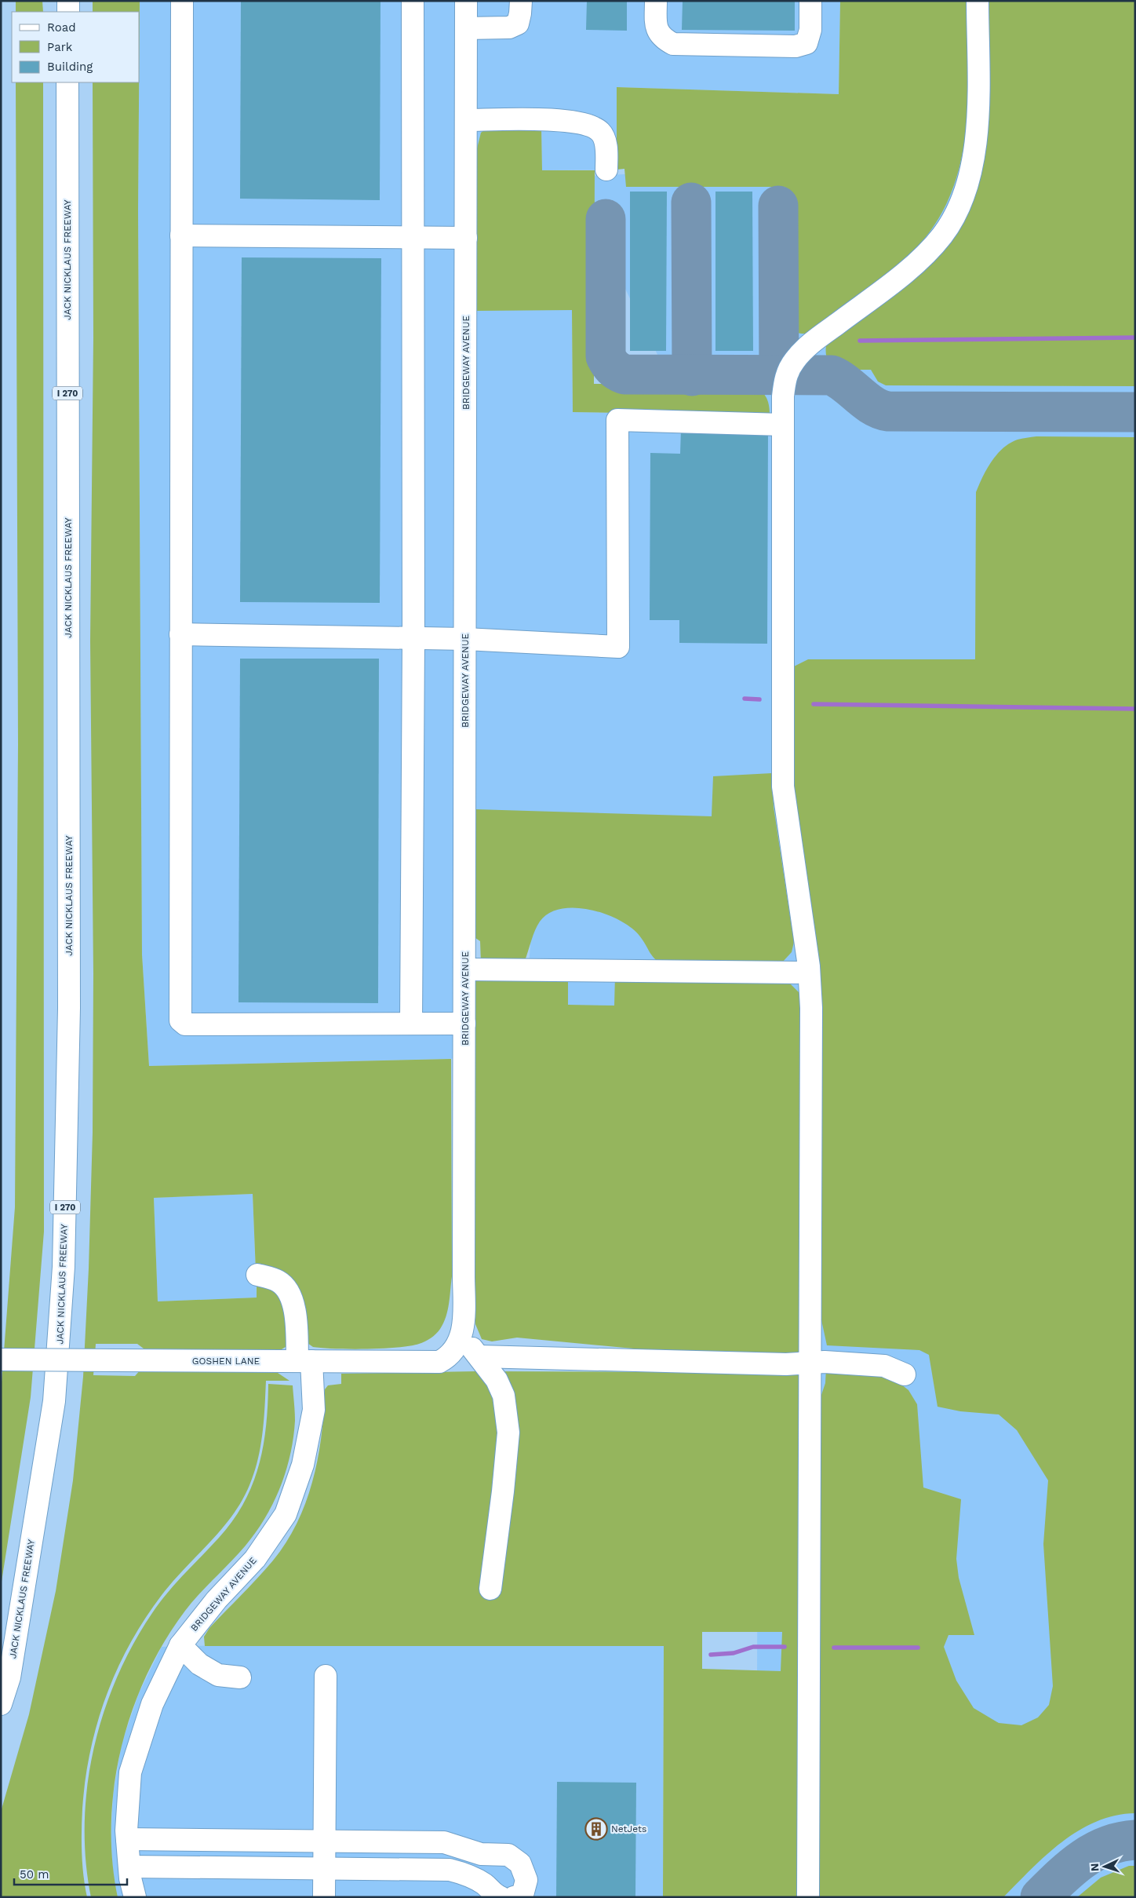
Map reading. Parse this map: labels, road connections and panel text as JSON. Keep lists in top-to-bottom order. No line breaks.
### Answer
{"streets":{"main road":["JACK NICKLAUS FREEWAY","BRIDGEWAY AVENUE","I 270","GOSHEN LANE"]},"crossings":[["BRIDGEWAY AVENUE","GOSHEN LANE"]],"places":{"building":["NetJets"]},"legend":["Road","Park","Building"],"scale_bar":"50 m","north":"left"}
